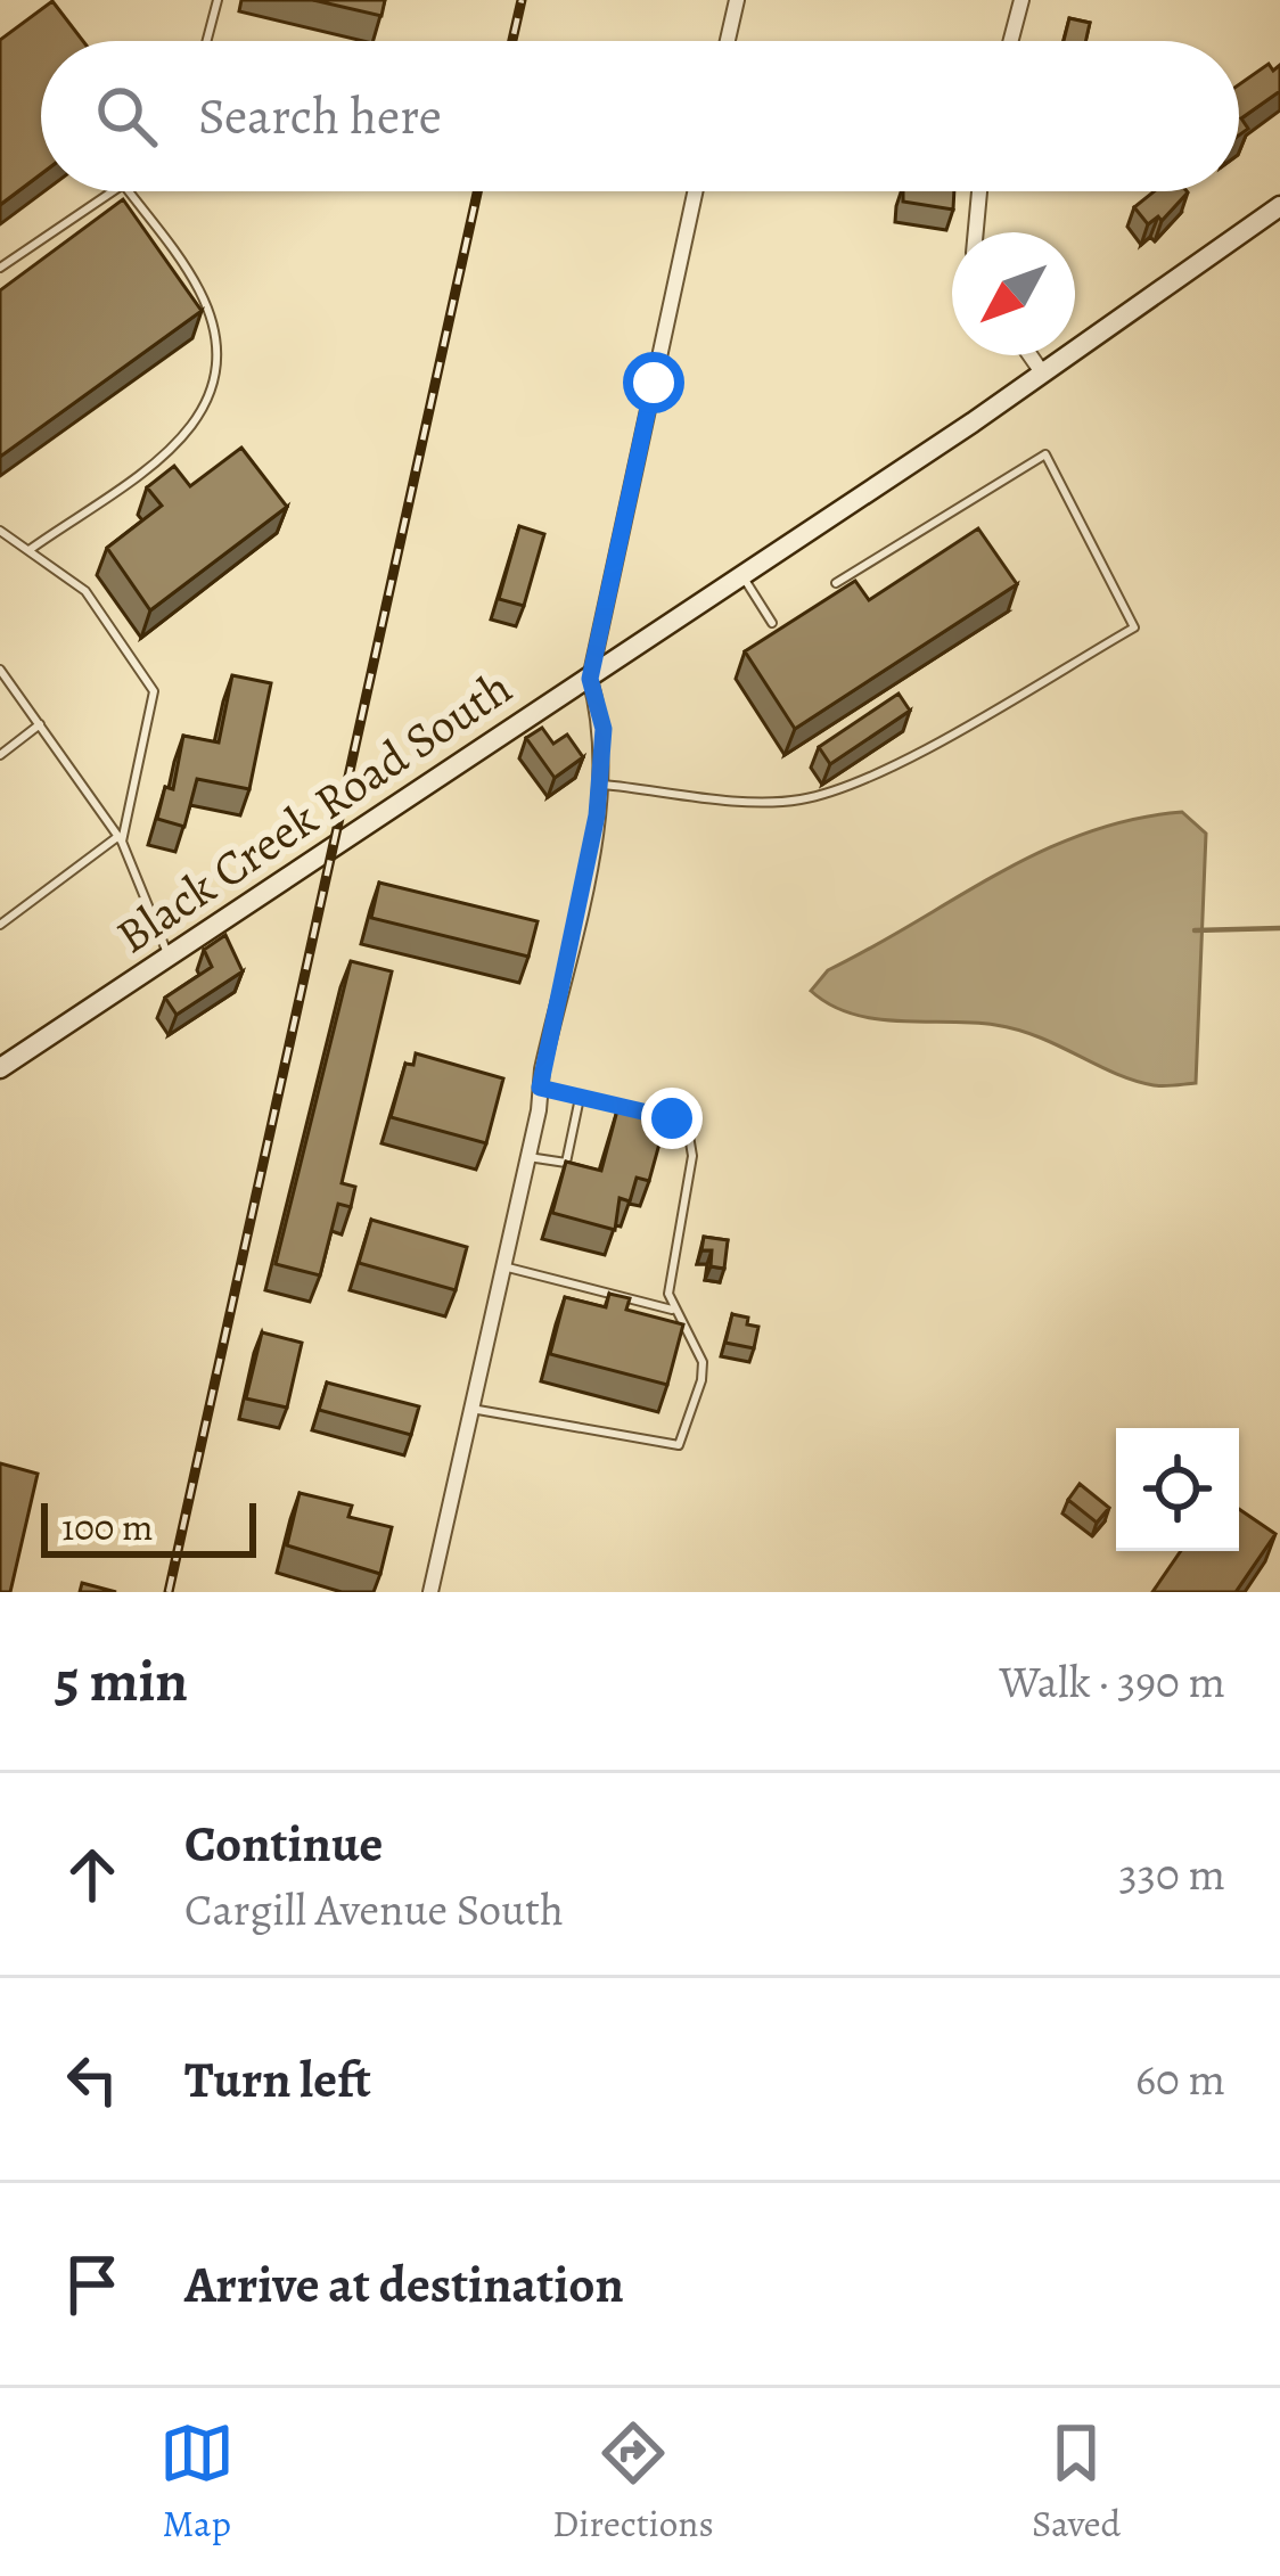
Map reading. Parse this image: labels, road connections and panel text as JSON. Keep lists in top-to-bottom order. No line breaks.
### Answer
{"streets":{"street":["Black Creek Road South"]},"scale_bar":"100 m","north":"bottom left","page":{"search":"Search here","scale":"100 m","heading":["5 min","Walk · 390 m"],"list":[["Continue","Cargill Avenue South","330 m"],["Turn left","60 m"],"Arrive at destination"],"nav":["Map","Directions","Saved"]}}
